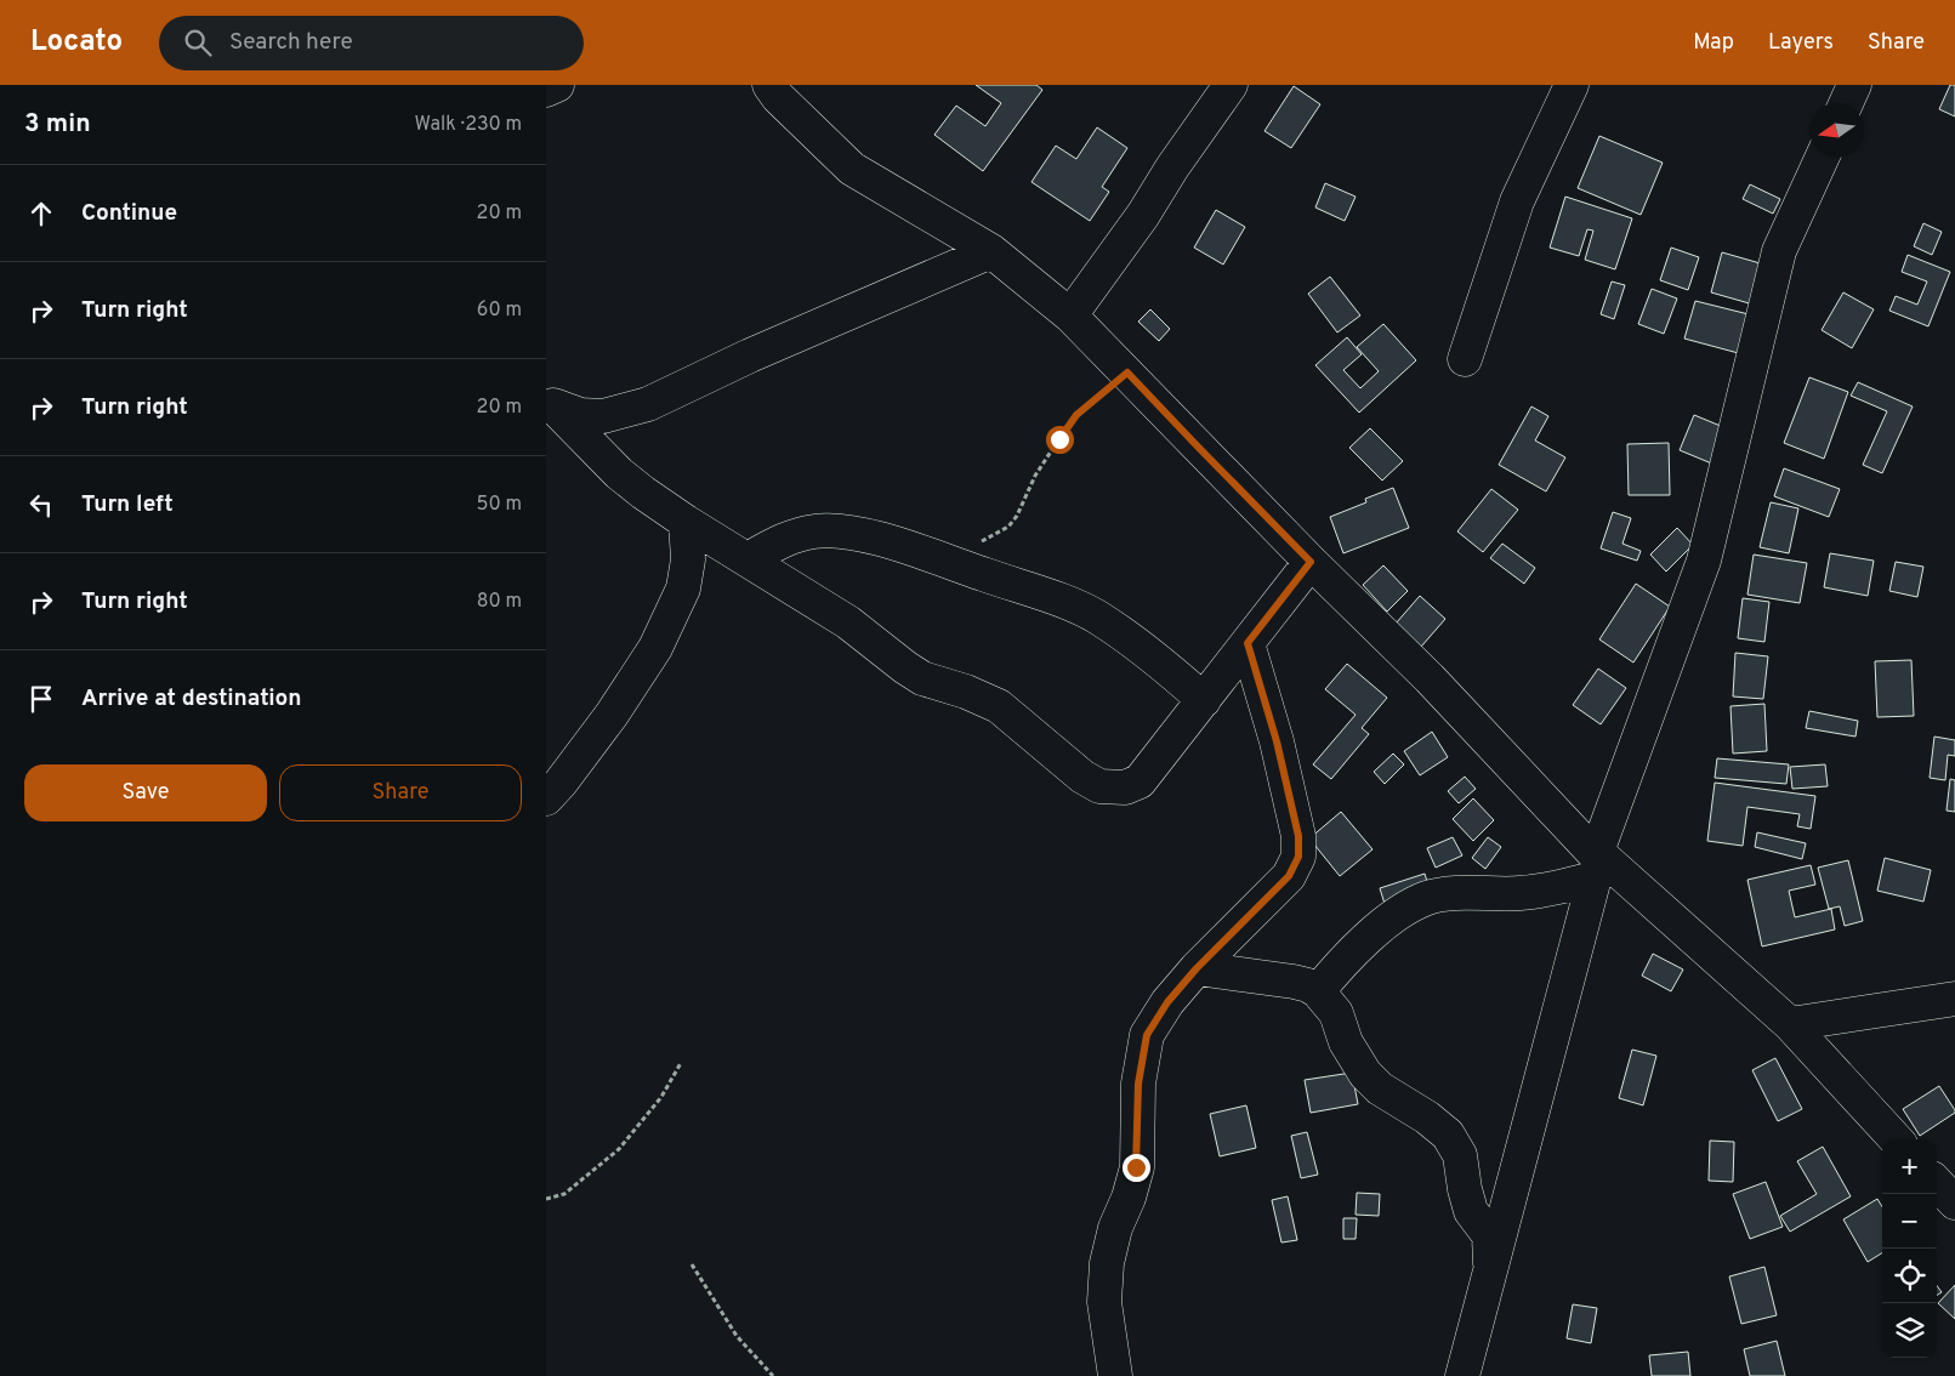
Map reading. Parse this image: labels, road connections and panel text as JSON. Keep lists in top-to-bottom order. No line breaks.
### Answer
{"north":"left","page":{"header":"Locato","search":"Search here","nav":["Map","Layers","Share"],"heading":["3 min","Walk · 230 m"],"list":[["Continue","20 m"],["Turn right","60 m"],["Turn right","20 m"],["Turn left","50 m"],["Turn right","80 m"],"Arrive at destination"],"buttons":["Save","Share"],"map_buttons":["+","−"]}}
